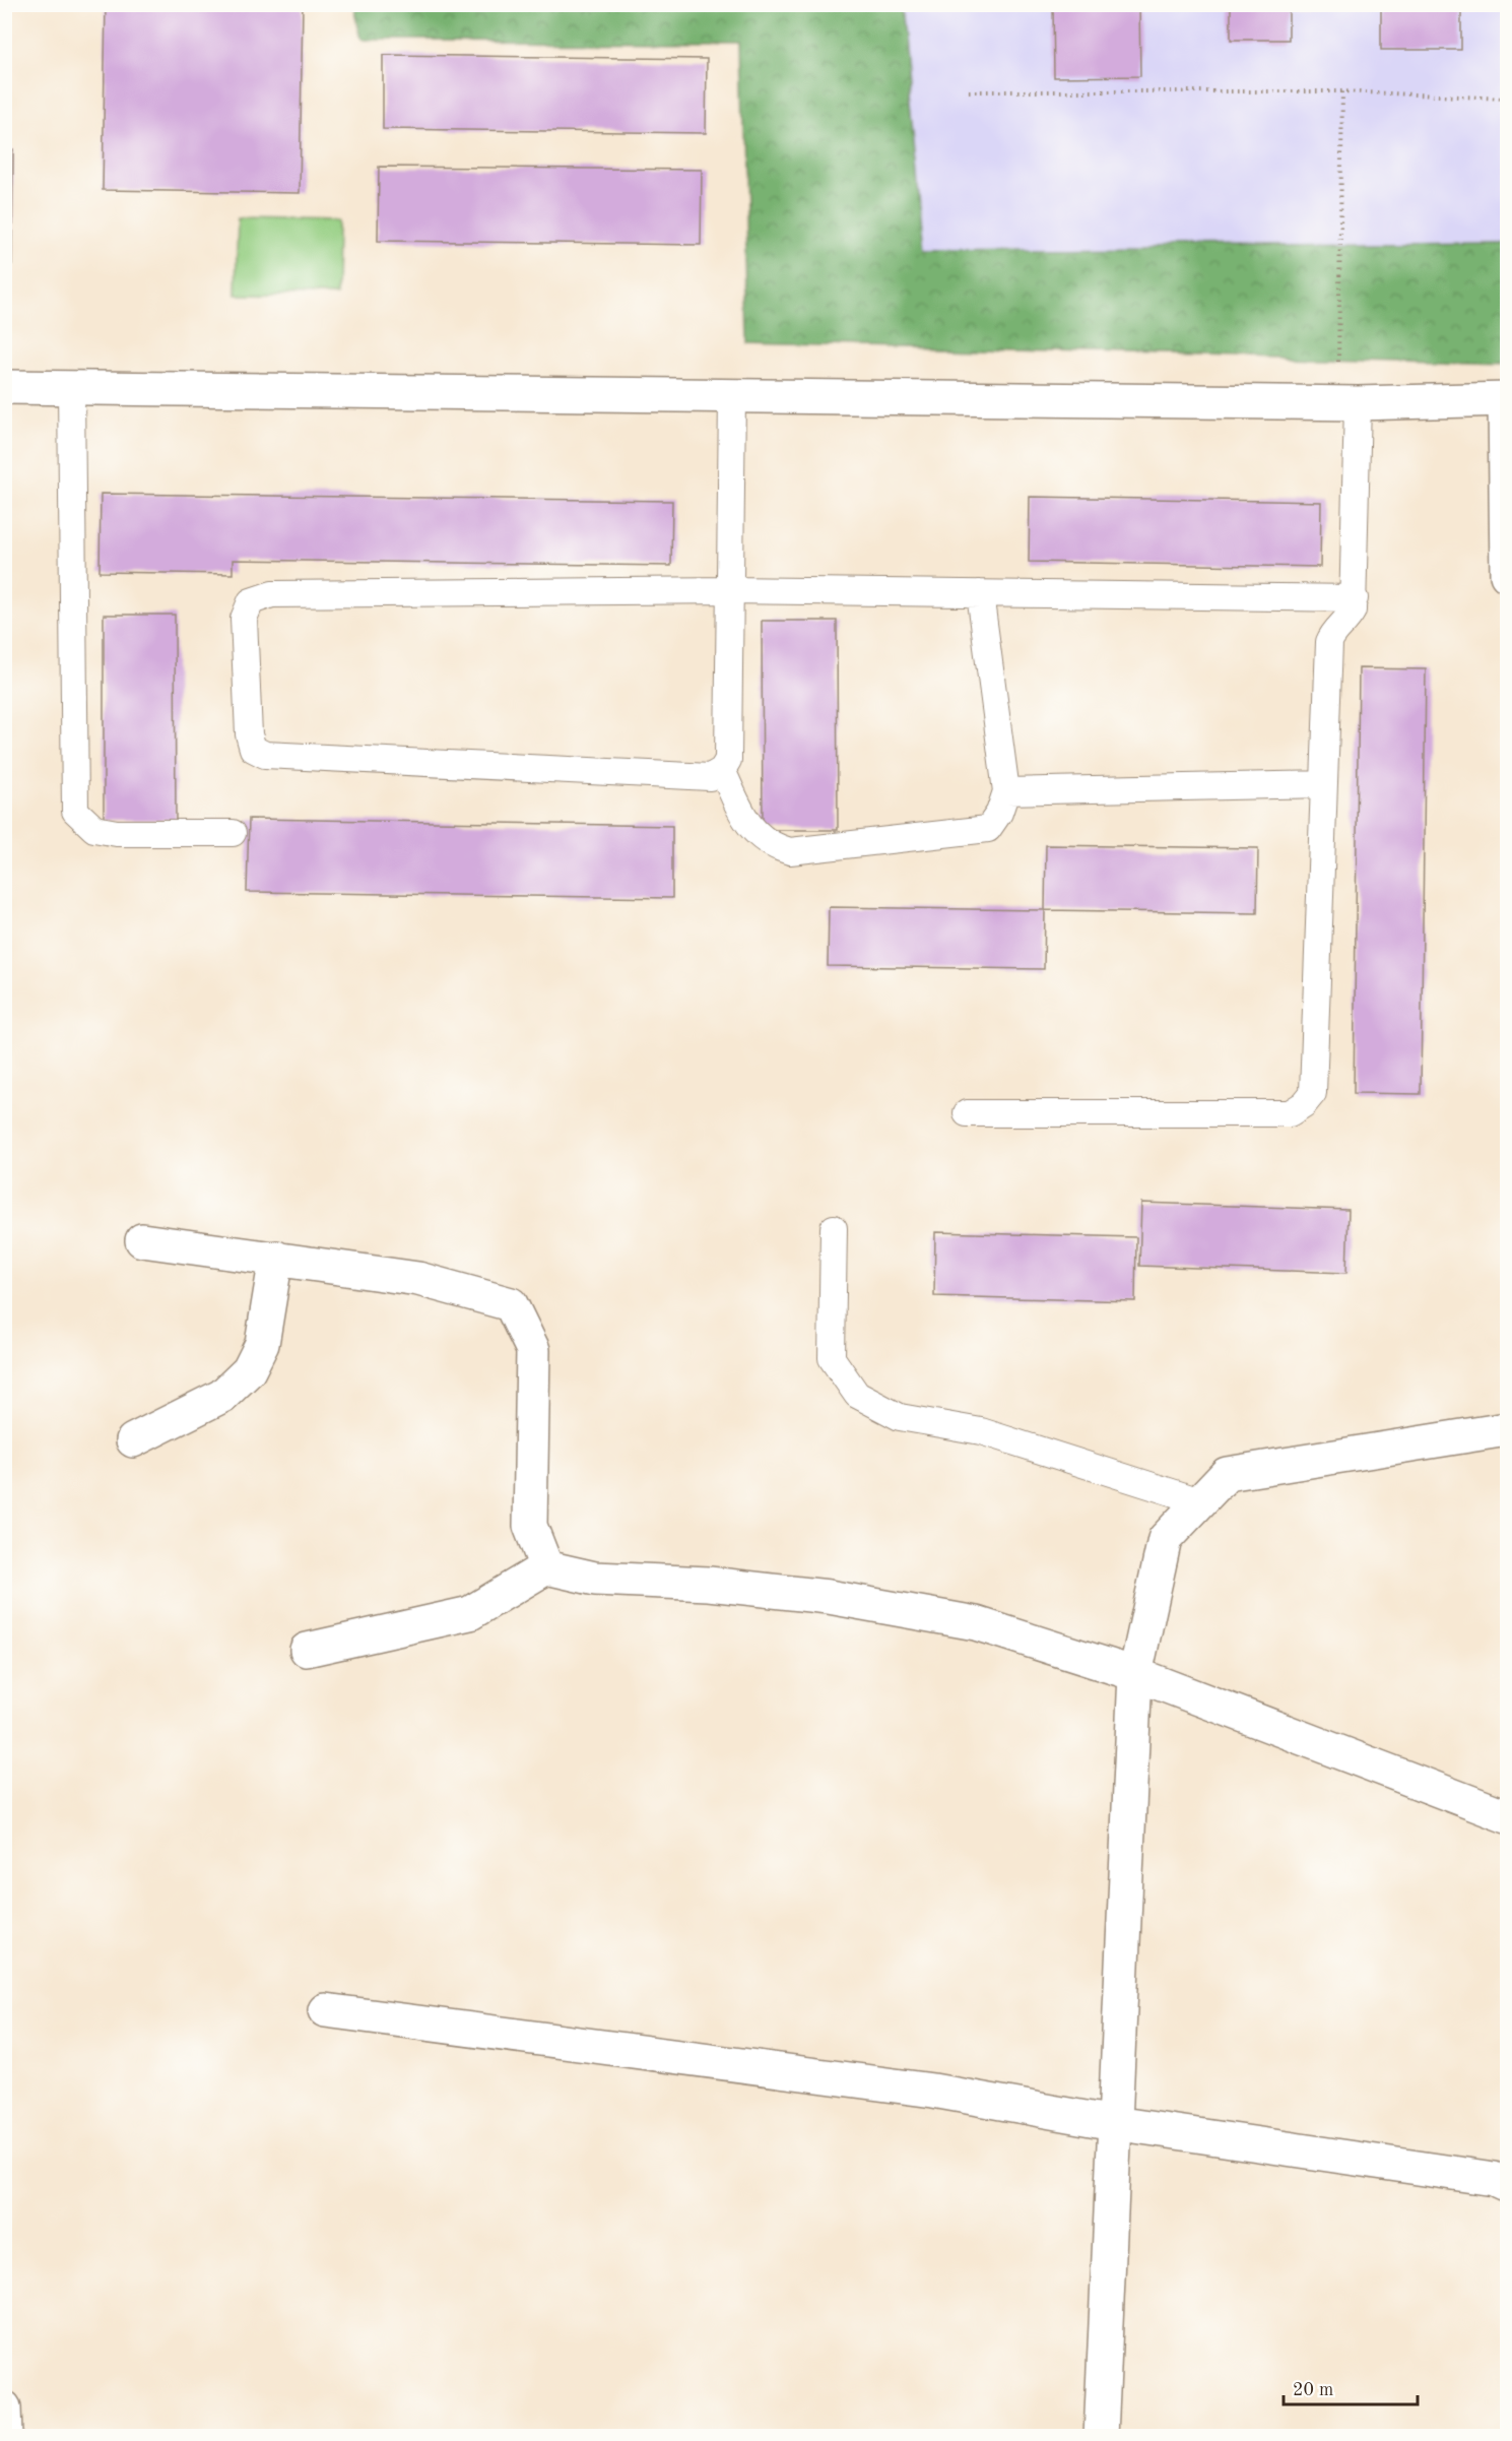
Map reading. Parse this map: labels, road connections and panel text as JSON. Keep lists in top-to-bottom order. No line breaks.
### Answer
{"scale_bar":"20 m"}
